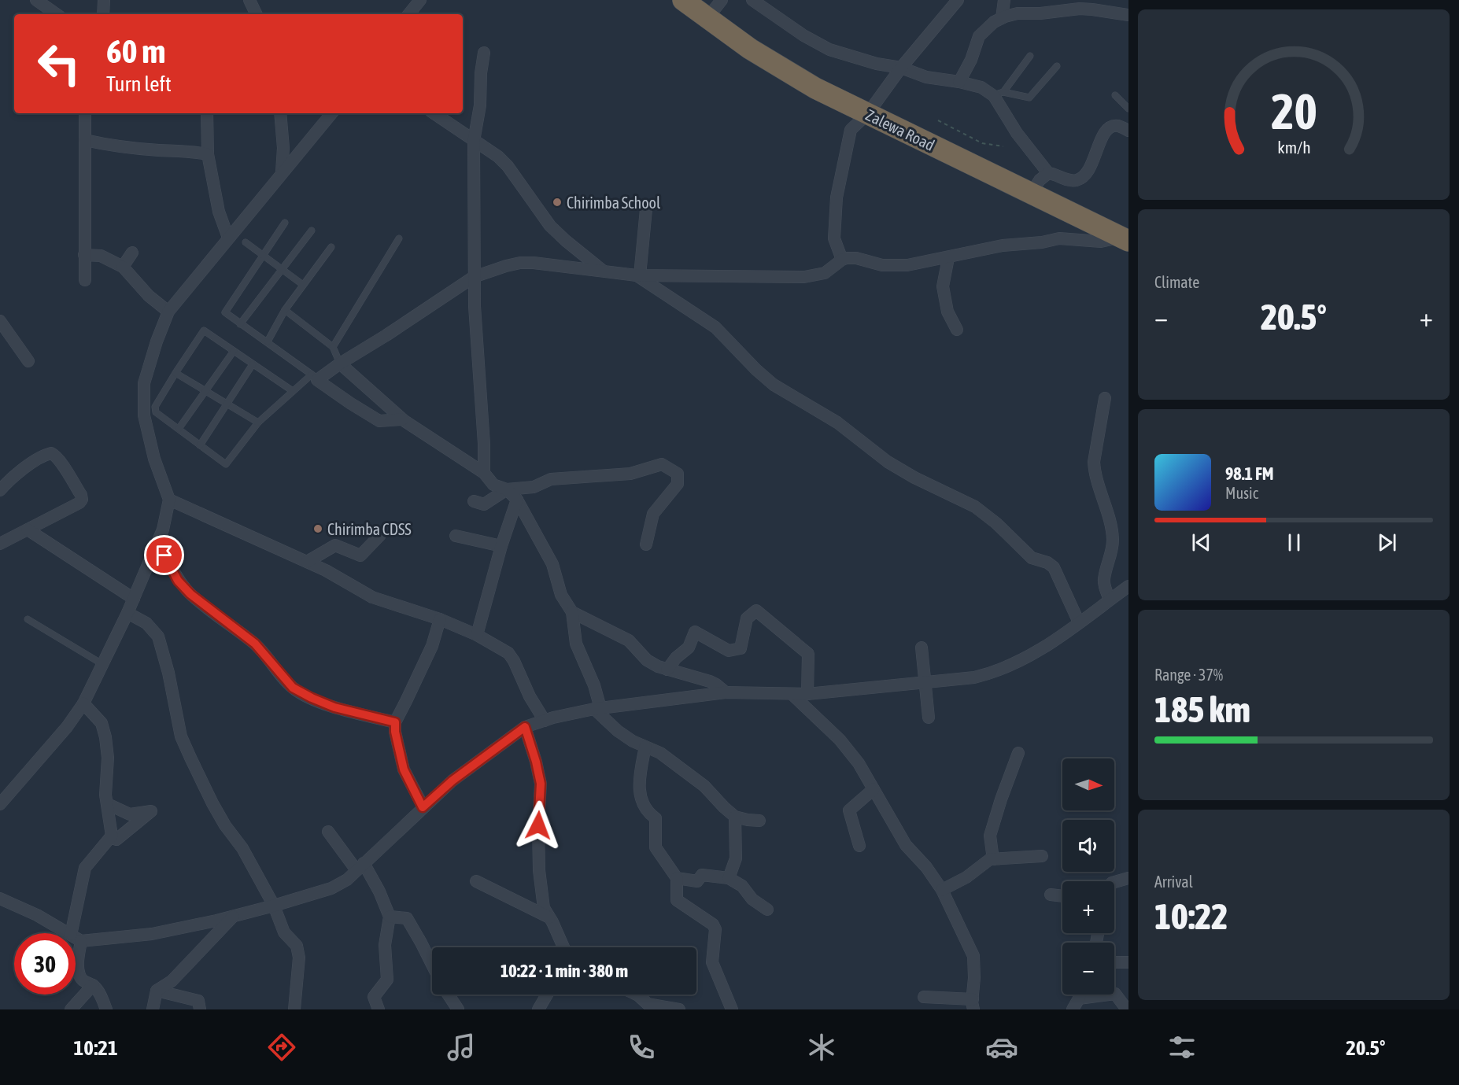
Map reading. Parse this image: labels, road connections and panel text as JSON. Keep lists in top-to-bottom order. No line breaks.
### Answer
{"streets":{"highway":["Zalewa Road"]},"places":["Chirimba School","Chirimba CDSS"],"north":"right","page":{"turn":["60 m","Turn left"],"tile":["Climate",["Range · 37%","185 km"],["Arrival","10:22"]],"heat":["−","20.5°","+"],"song":["98.1 FM","Music"],"map_buttons":["+","−"],"limit":"30","trip":"10:22 · 1 min · 380 m","tabs":["10:21","20.5°"],"gauge":["20","km/h"]}}
